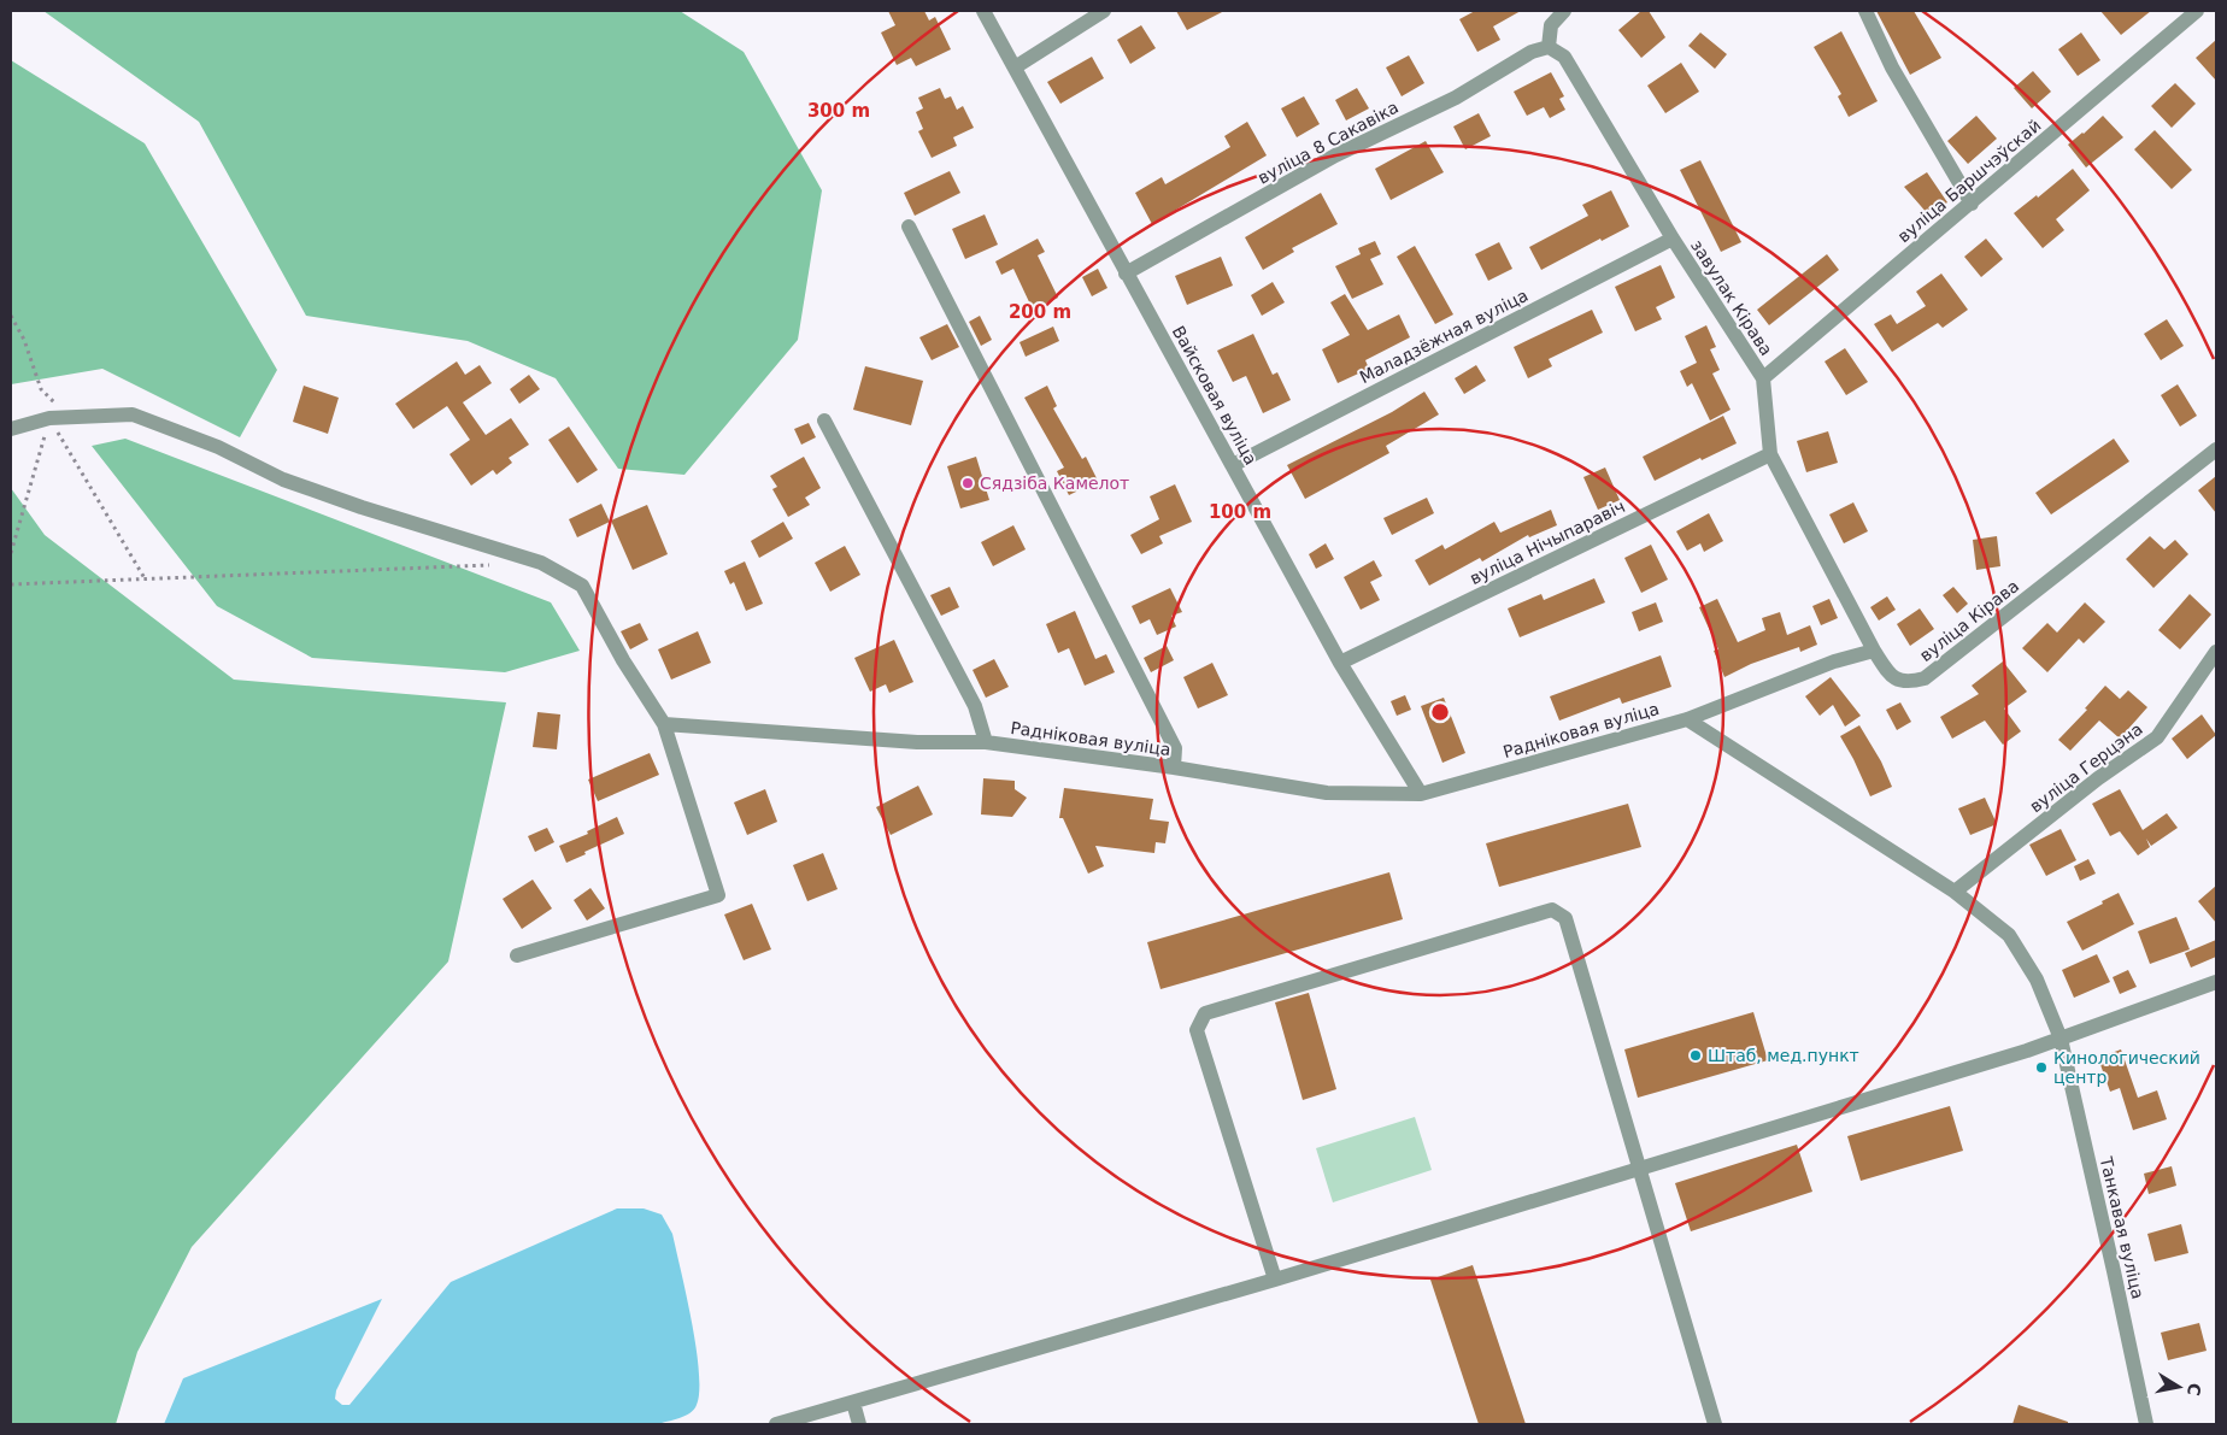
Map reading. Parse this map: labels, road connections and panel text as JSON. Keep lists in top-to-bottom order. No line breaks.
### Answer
{"streets":{"street":["вуліца 8 Сакавіка","вуліца Баршчэўскай","завулак Кірава","Маладзёжная вуліца","Вайсковая вуліца","вуліца Нічыпаравіч","вуліца Кірава","Радніковая вуліца","вуліца Герцэна","Танкавая вуліца"]},"crossings":[["вуліца 8 Сакавіка","завулак Кірава"],["вуліца 8 Сакавіка","Вайсковая вуліца"],["вуліца Баршчэўскай","завулак Кірава"],["завулак Кірава","Маладзёжная вуліца"],["завулак Кірава","вуліца Нічыпаравіч"],["завулак Кірава","вуліца Кірава"],["Маладзёжная вуліца","Вайсковая вуліца"],["Вайсковая вуліца","вуліца Нічыпаравіч"],["Вайсковая вуліца","Радніковая вуліца"]],"places":["Сядзіба Камелот","Штаб, мeд.пункт","Кинологический центр"],"north":"right","rings":["300 m","200 m","100 m"]}
